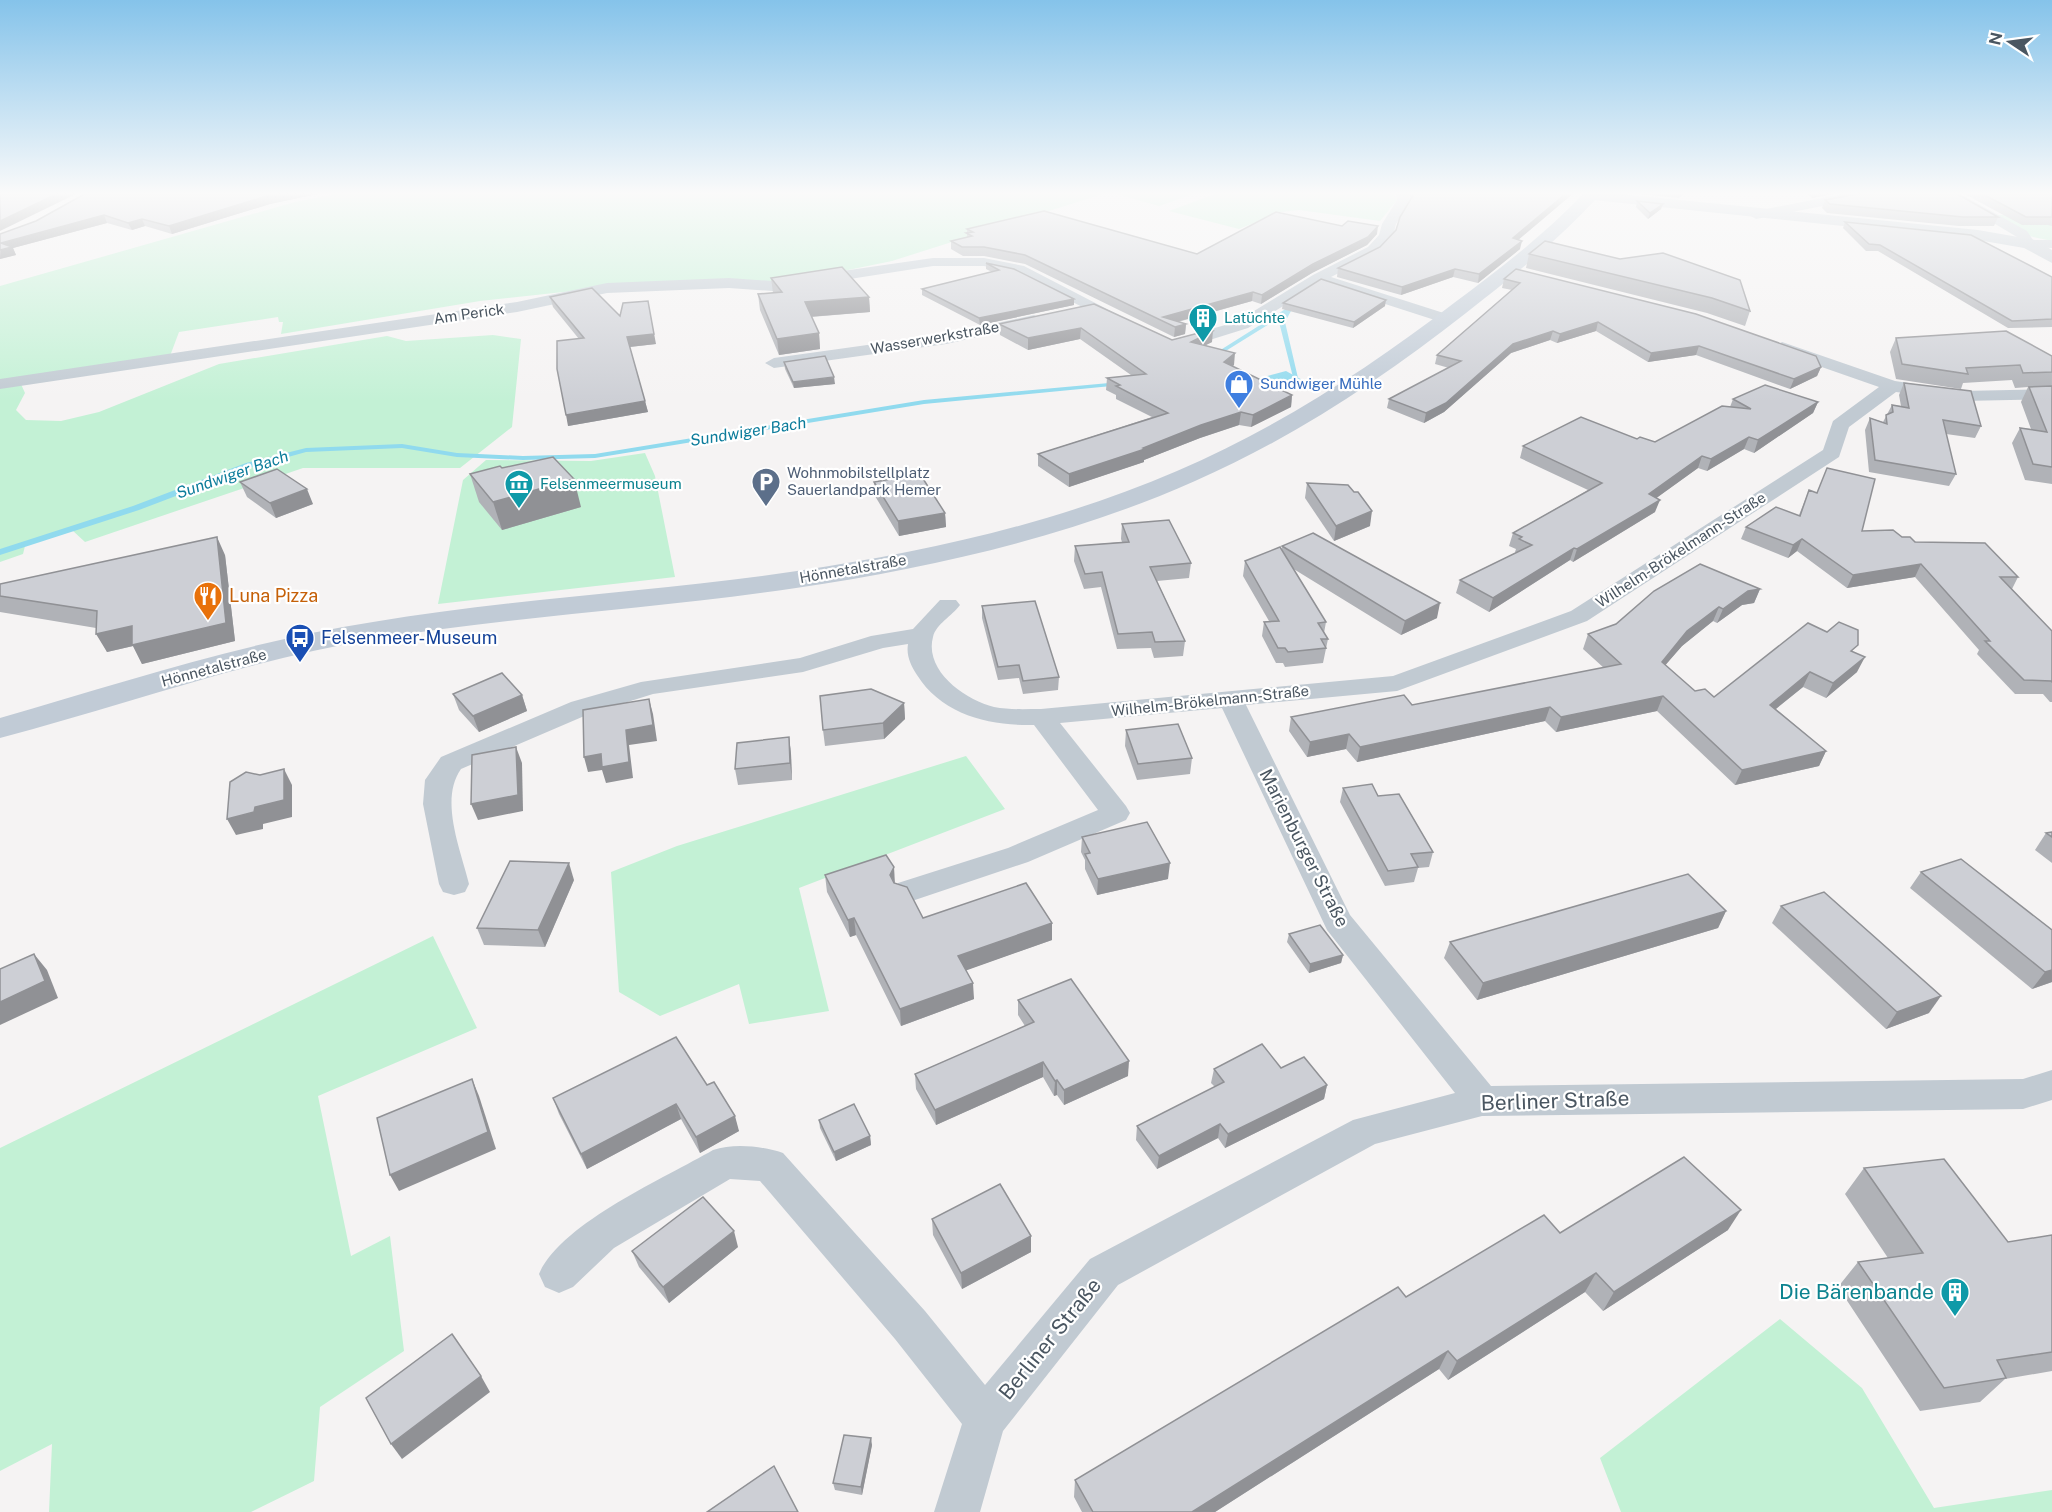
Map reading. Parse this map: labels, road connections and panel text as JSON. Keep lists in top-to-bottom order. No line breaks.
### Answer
{"streets":{"main road":["Hönnetalstraße"],"street":["Am Perick","Wasserwerkstraße","Wilhelm-Brökelmann-Straße","Marienburger Straße","Berliner Straße"]},"crossings":[["Wilhelm-Brökelmann-Straße","Marienburger Straße"],["Marienburger Straße","Berliner Straße"]],"water":["Sundwiger Bach"],"places":{"building":["Latüchte","Die Bärenbande"],"shop":["Sundwiger Mühle"],"parking":["Wohnmobilstellplatz Sauerlandpark Hemer"],"museum":["Felsenmeermuseum"],"restaurant":["Luna Pizza"],"bus stop":["Felsenmeer-Museum"]},"north":"left"}
